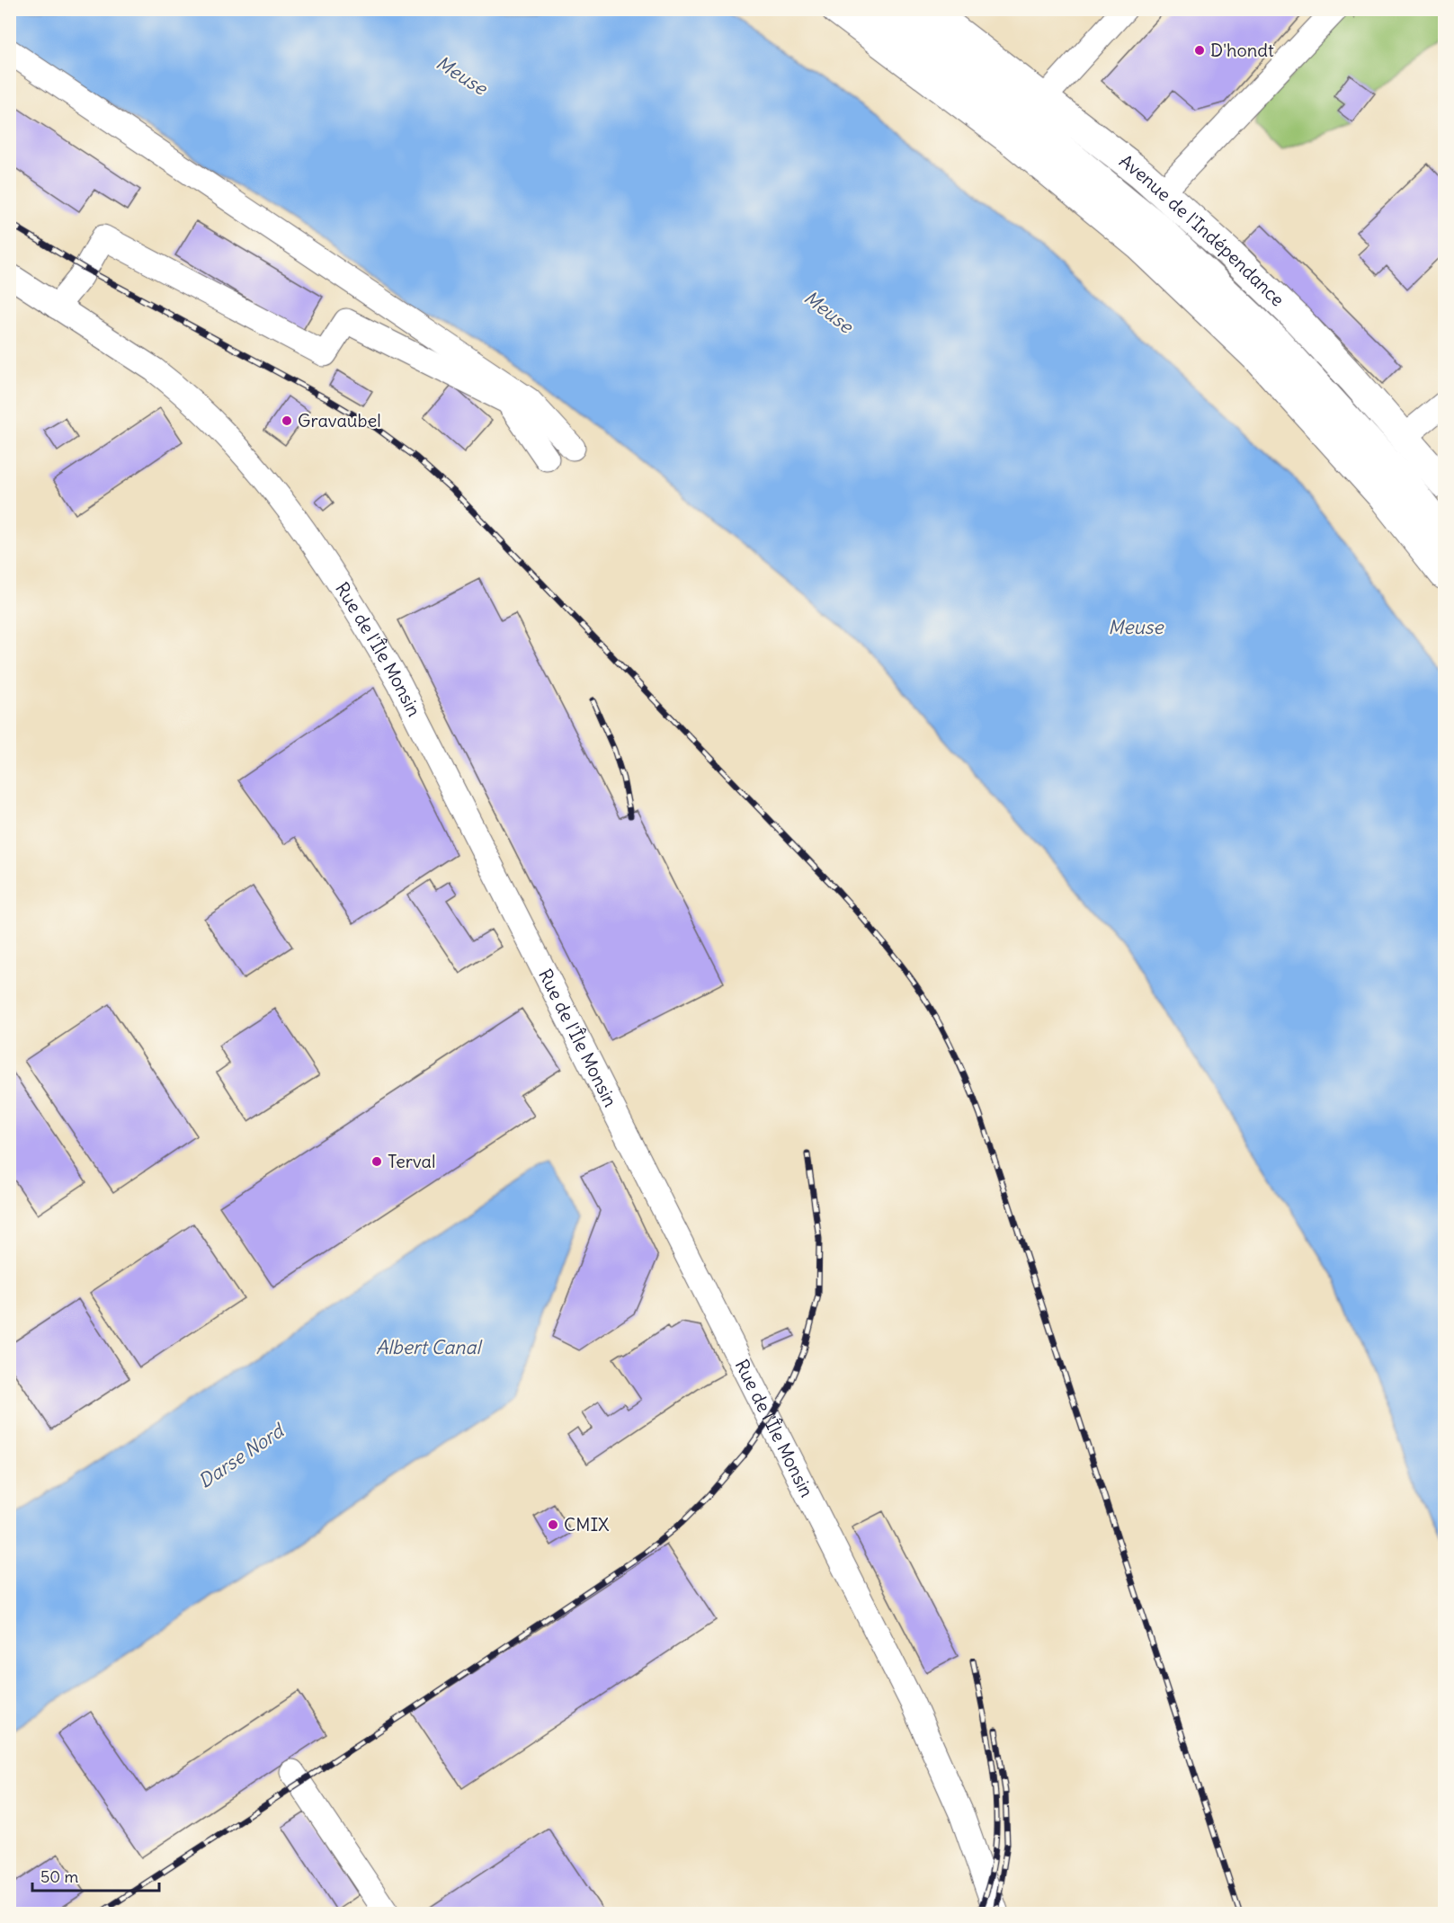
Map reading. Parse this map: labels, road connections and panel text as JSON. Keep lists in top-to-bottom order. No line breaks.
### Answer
{"streets":{"main road":["Avenue de l'Indépendance"],"street":["Rue de l'Île Monsin"]},"water":["Meuse","Albert Canal","Darse Nord"],"places":["D'hondt","Gravaubel","Terval","CMIX"],"scale_bar":"50 m"}
